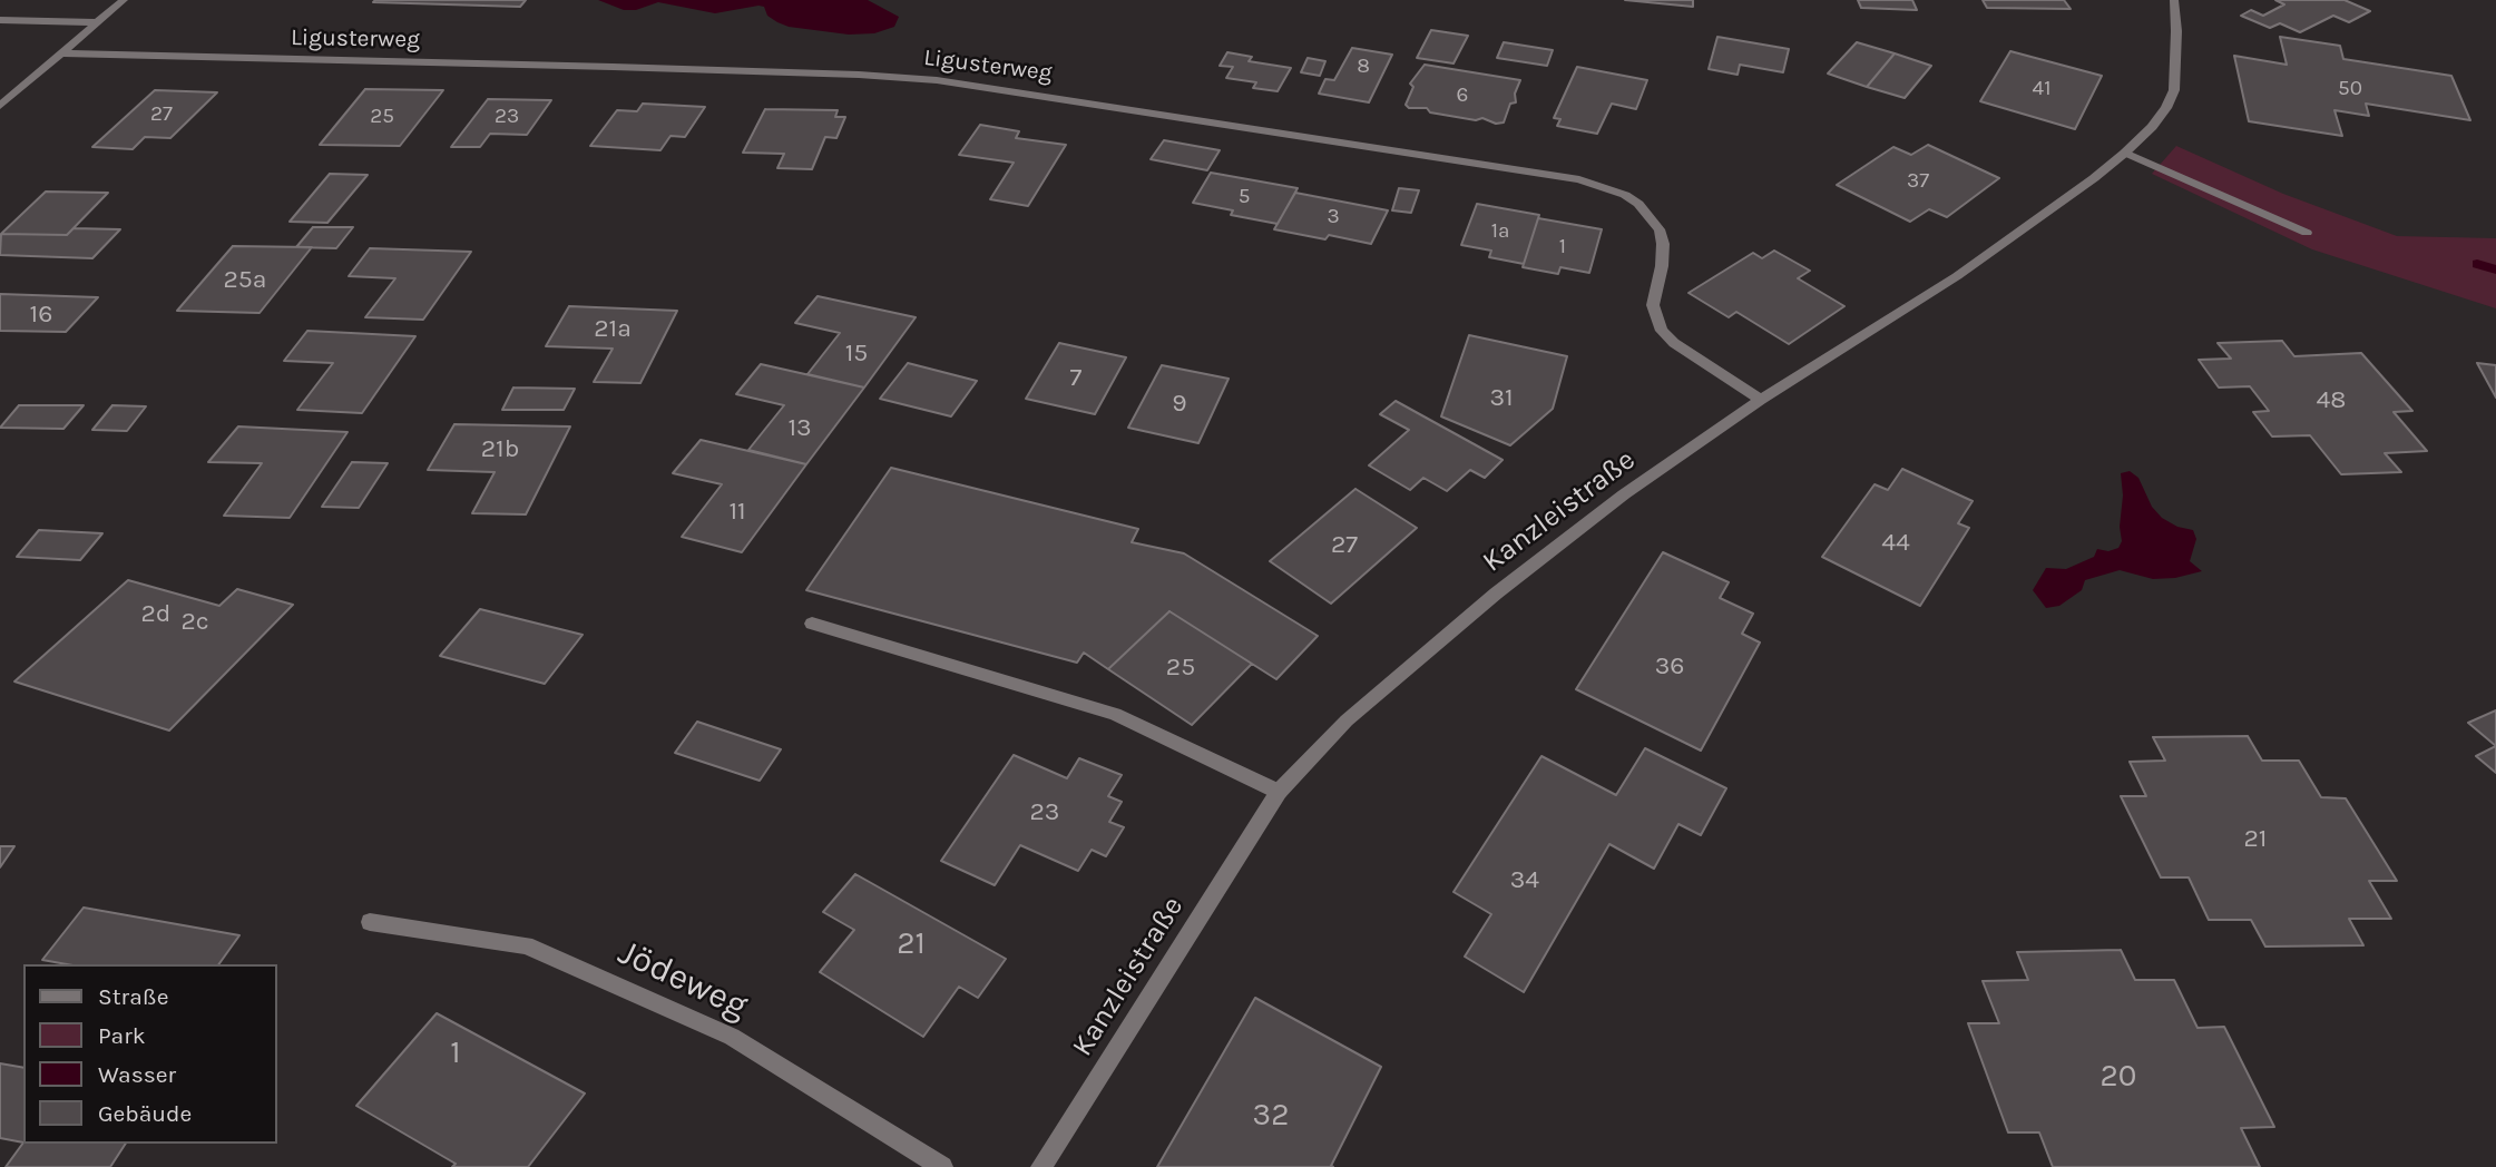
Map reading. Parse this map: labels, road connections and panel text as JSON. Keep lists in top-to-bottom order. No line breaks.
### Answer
{"streets":{"street":["Ligusterweg","Kanzleistraße","Jödeweg"]},"crossings":[["Ligusterweg","Kanzleistraße"]],"house_numbers":["8","41","50","6","27","25","23","37","5","3","1a","1","25a","16","21a","15","7","31","48","9","13","21b","11","44","27","2d","2c","36","25","23","21","34","21","1","20","32"],"legend":["Straße","Park","Wasser","Gebäude"]}
